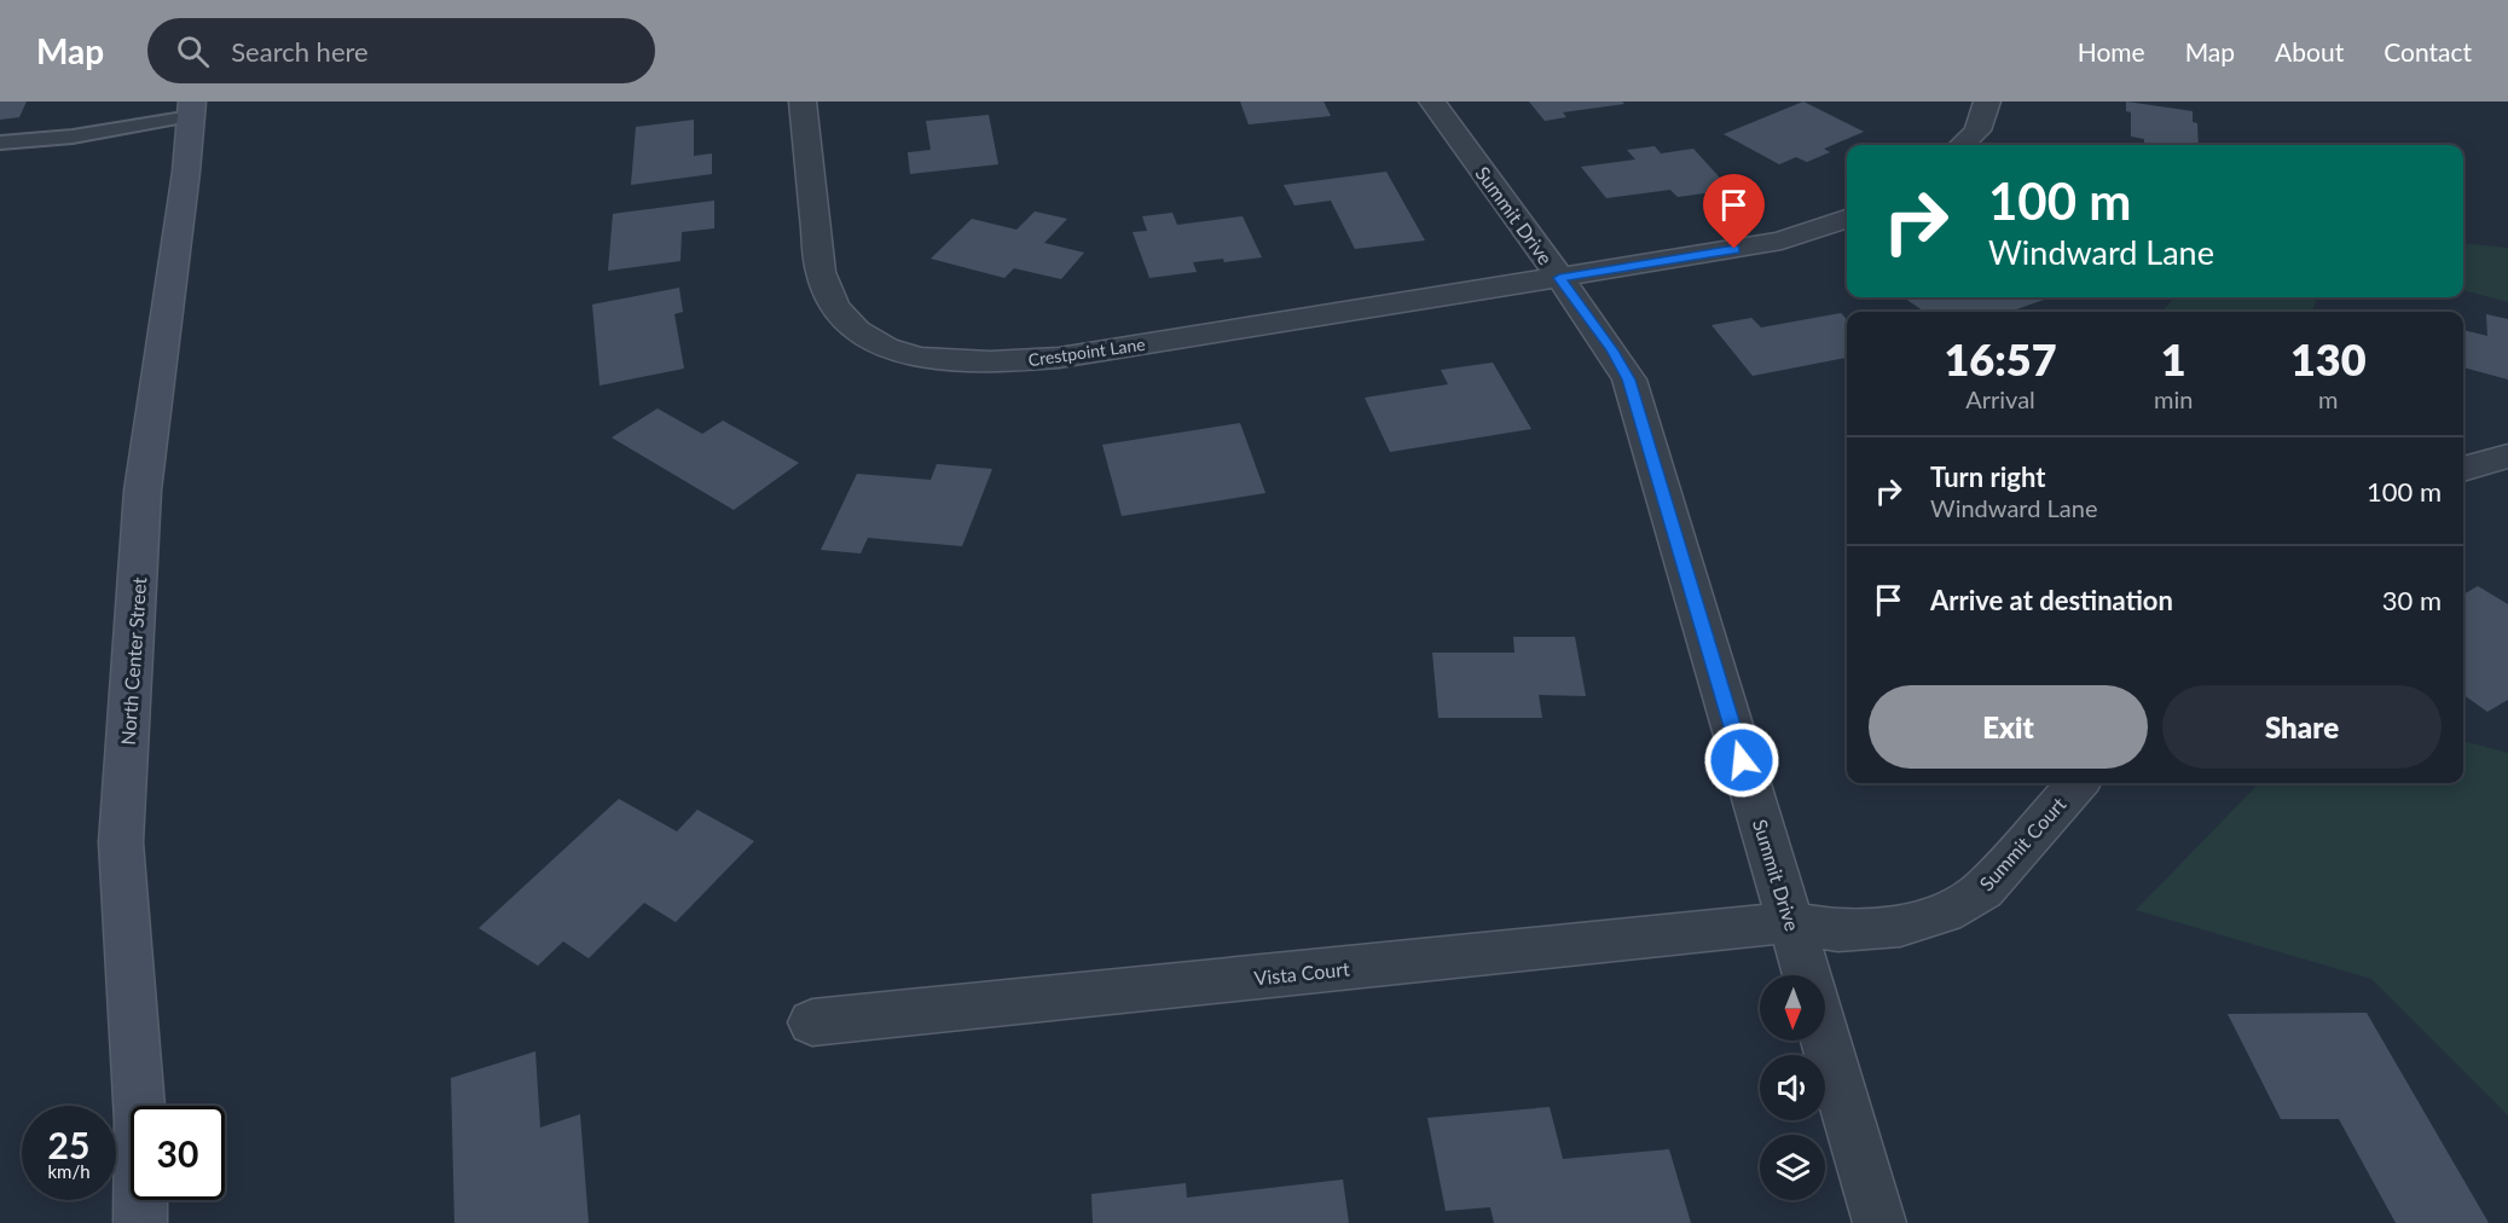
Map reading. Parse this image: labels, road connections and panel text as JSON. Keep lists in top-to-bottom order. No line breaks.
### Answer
{"streets":{"street":["Summit Drive","Crestpoint Lane","North Center Street","Summit Court","Vista Court"]},"crossings":[["Summit Drive","Crestpoint Lane"],["Summit Drive","Summit Court"],["Summit Drive","Vista Court"],["Summit Court","Vista Court"]],"north":"bottom","page":{"header":"Map","search":"Search here","nav":["Home","Map","About","Contact"],"turn":["100 m","Windward Lane"],"eta":["16:57","Arrival","1","min","130","m"],"list":[{"name":"Turn right","note":"Windward Lane","value":"100 m"},{"name":"Arrive at destination","value":"30 m"}],"buttons":["Exit","Share"],"speed":"25 km/h","limit":"30"}}
